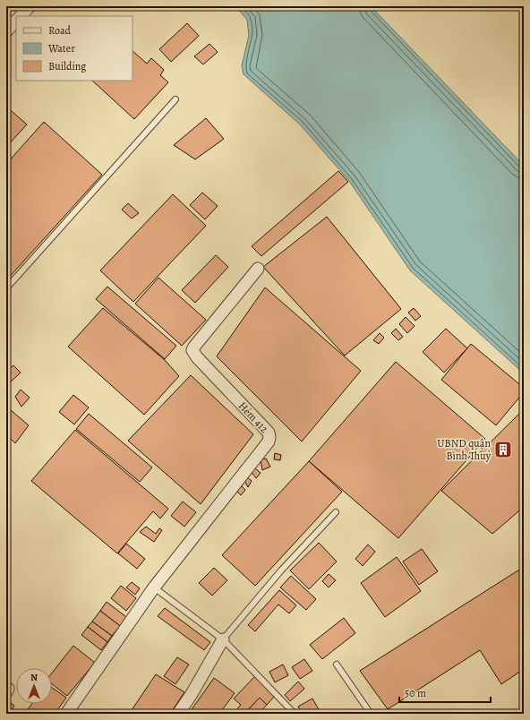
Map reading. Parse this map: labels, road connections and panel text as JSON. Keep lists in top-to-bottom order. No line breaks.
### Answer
{"streets":{"street":["Hẻm 412"]},"places":{"building":["UBND quận Bình Thuỷ"]},"legend":["Road","Water","Building"],"scale_bar":"50 m","north":"top"}
